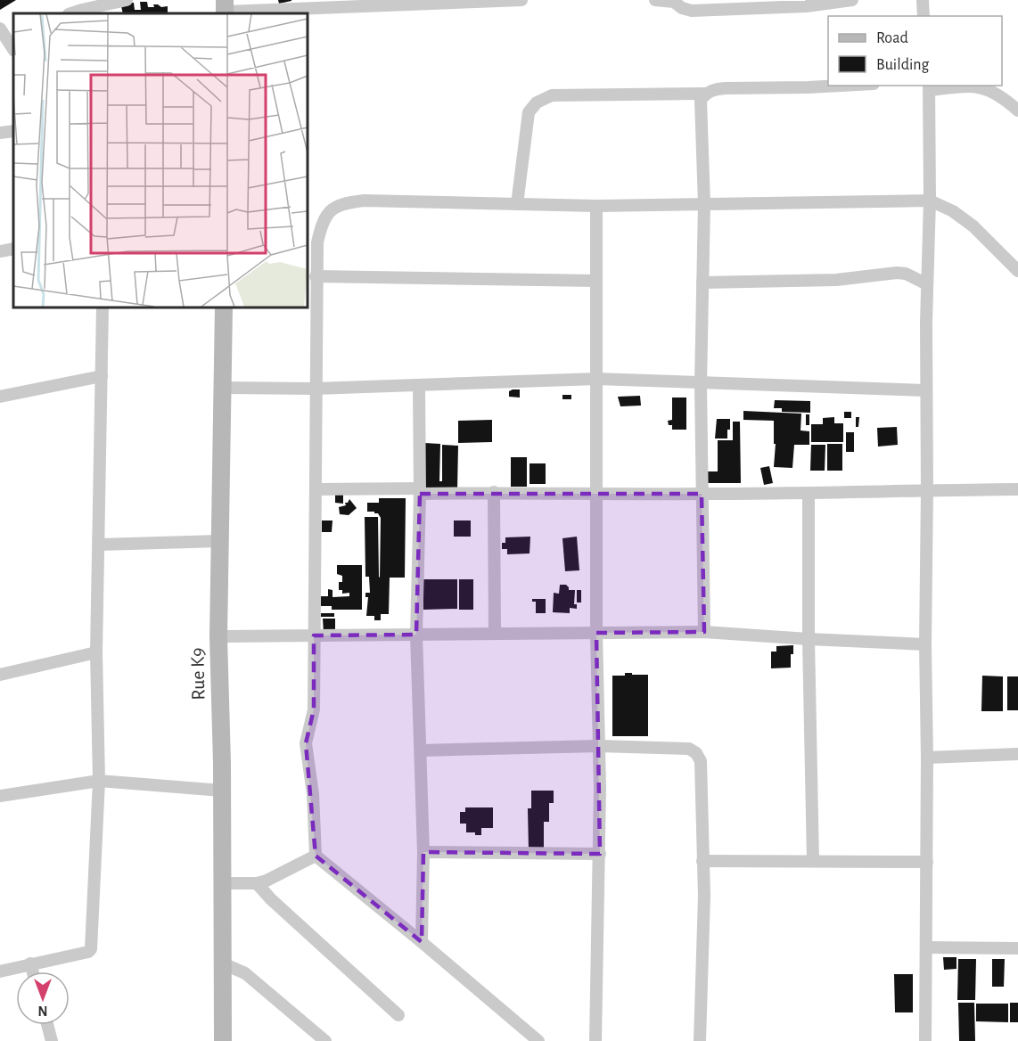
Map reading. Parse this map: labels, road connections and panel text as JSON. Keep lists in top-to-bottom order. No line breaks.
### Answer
{"streets":{"street":["Rue K9"]},"legend":["Road","Building"],"north":"bottom"}
